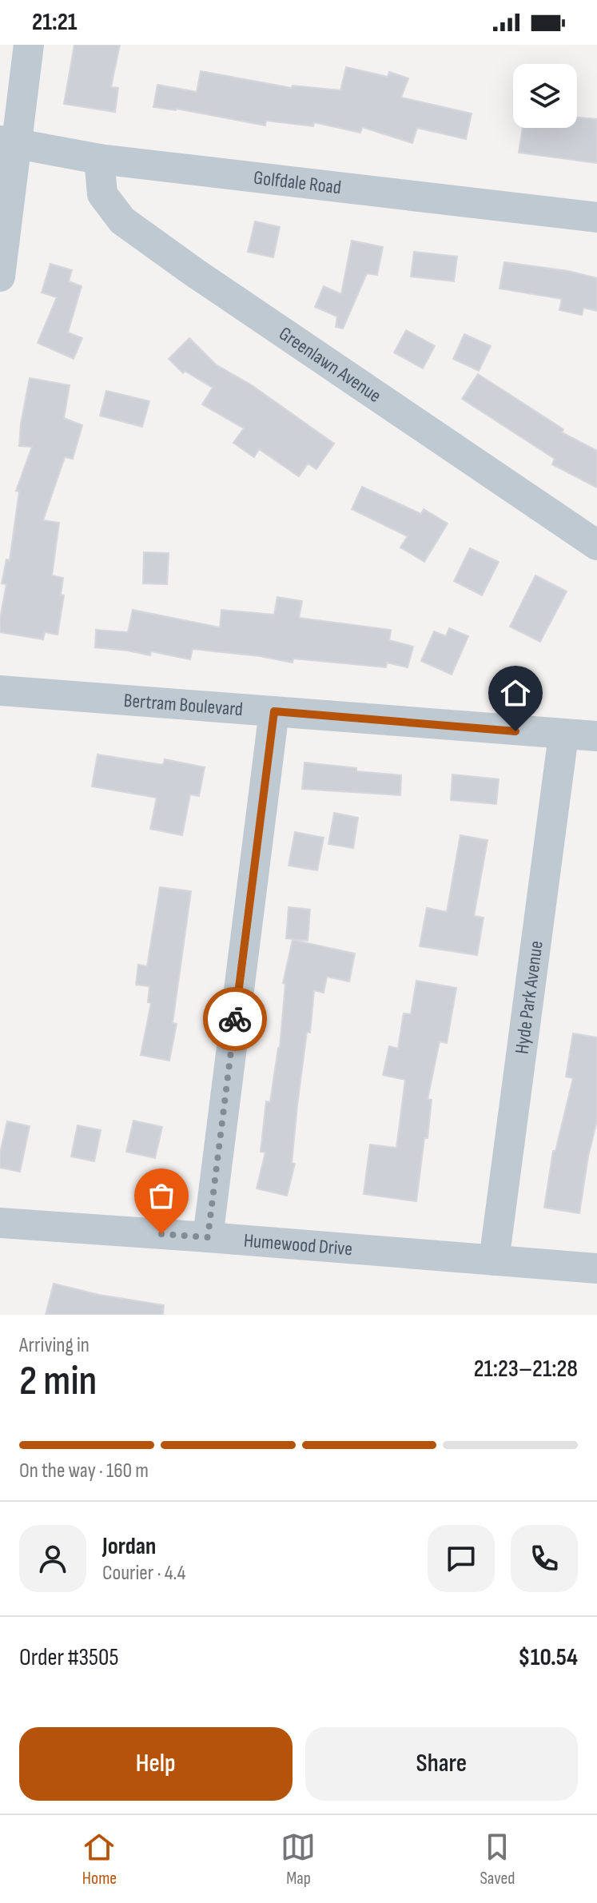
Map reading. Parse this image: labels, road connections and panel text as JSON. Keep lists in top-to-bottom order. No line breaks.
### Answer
{"streets":{"street":["Golfdale Road","Greenlawn Avenue","Bertram Boulevard","Hyde Park Avenue","Humewood Drive"]},"crossings":[["Golfdale Road","Greenlawn Avenue"],["Bertram Boulevard","Hyde Park Avenue"],["Hyde Park Avenue","Humewood Drive"]],"page":{"status":"21:21","heading":["2 min","Arriving in","21:23–21:28"],"panel":["Jordan","Courier · 4.4","Order #3505","$10.54"],"bar":"On the way · 160 m","buttons":["Help","Share"],"tabs":["Home","Map","Saved"]}}
